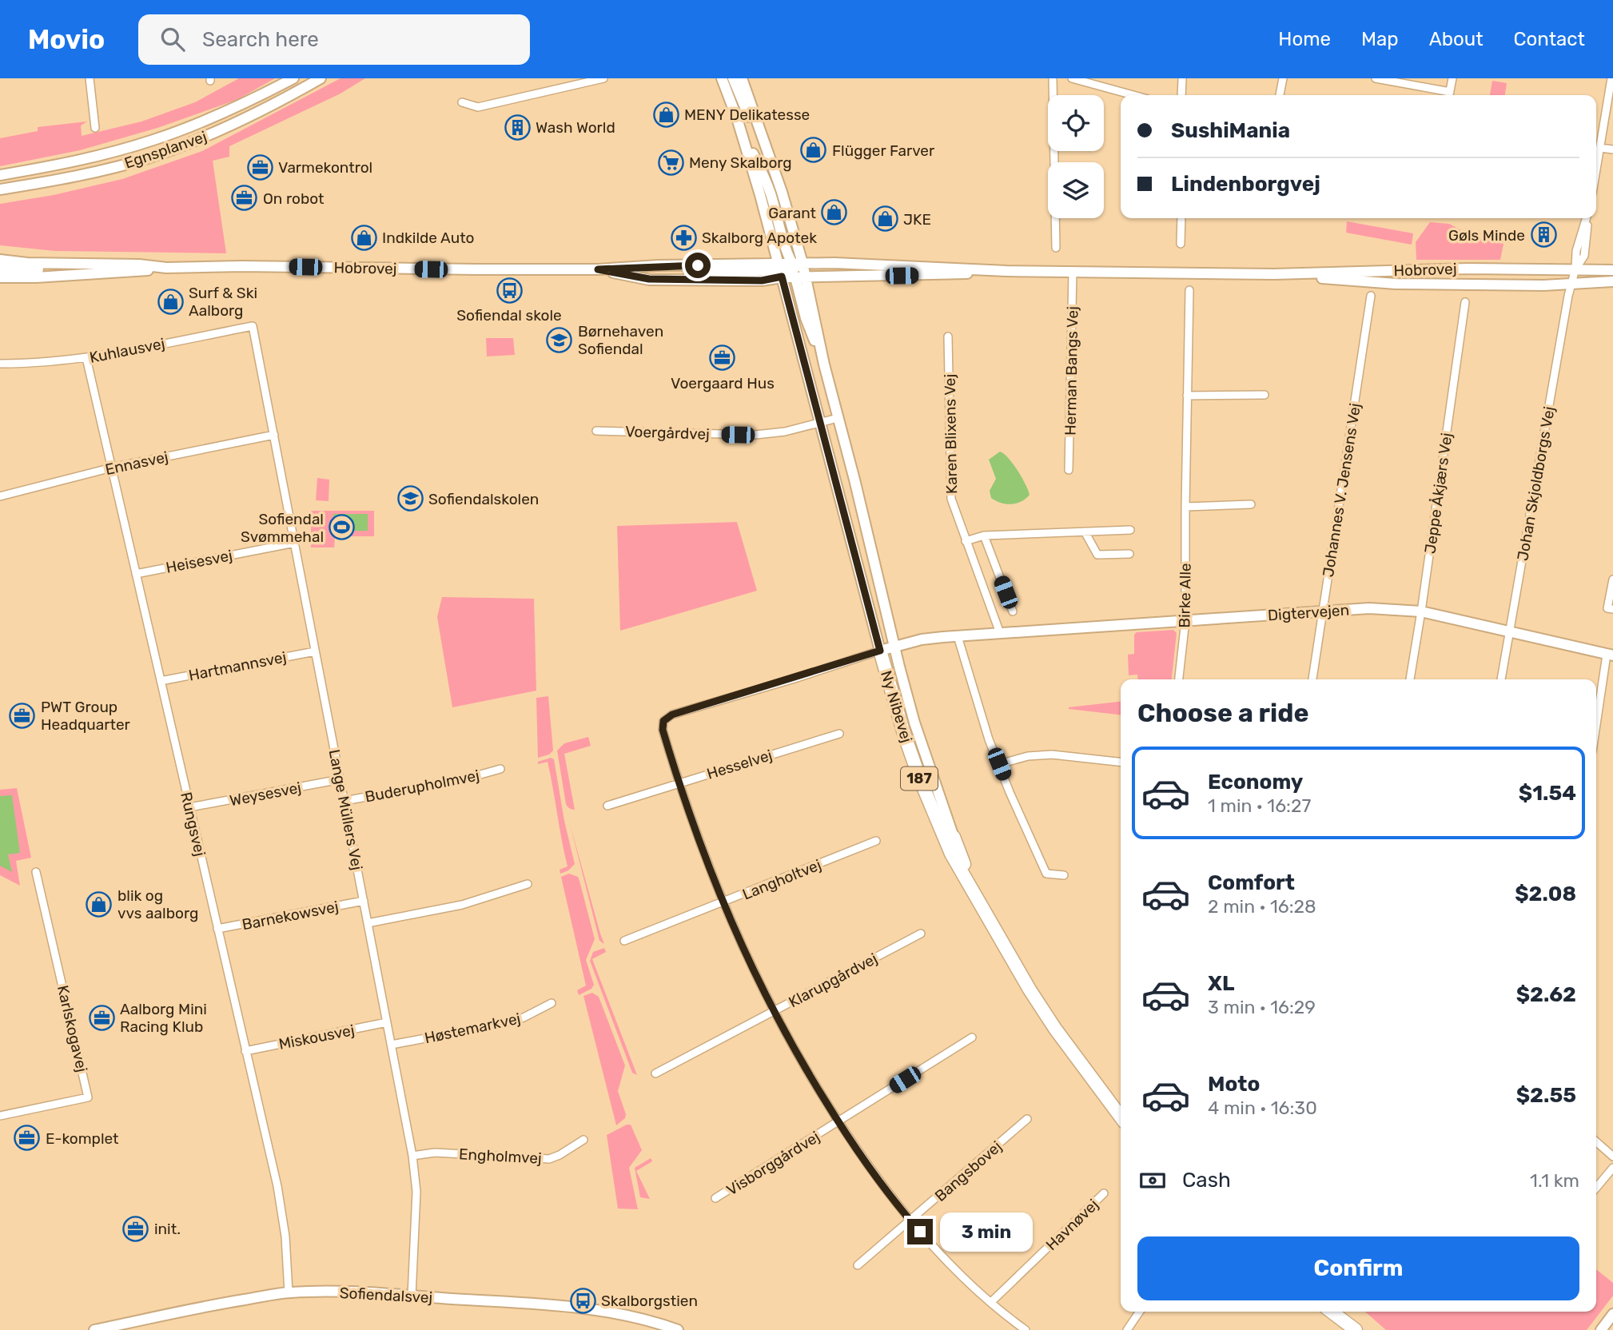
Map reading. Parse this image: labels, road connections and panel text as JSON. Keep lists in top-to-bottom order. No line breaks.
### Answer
{"streets":{"highway":["Ny Nibevej","187"],"main road":["Egnsplanvej","Hobrovej","Digtervejen","Sofiendalsvej"],"street":["Kuhlausvej","Herman Bangs Vej","Voergårdvej","Karen Blixens Vej","Ennasvej","Johan Skjoldborgs Vej","Johannes V. Jensens Vej","Jeppe Åkjærs Vej","Heisesvej","Birke Alle","Hartmannsvej","Hesselvej","Buderupholmvej","Weysesvej","Lange Müllers Vej","Rungsvej","Langholtvej","Barnekowsvej","Klarupgårdvej","Høstemarkvej","Karlskogavej","Miskousvej","Engholmvej","Visborggårdvej","Bangsbovej","Havnøvej"]},"crossings":[["Hobrovej","Herman Bangs Vej"],["Hobrovej","Johan Skjoldborgs Vej"],["Hobrovej","Ny Nibevej"],["Hobrovej","187"],["Kuhlausvej","Lange Müllers Vej"],["Kuhlausvej","Rungsvej"],["Voergårdvej","Ny Nibevej"],["Karen Blixens Vej","Digtervejen"],["Ennasvej","Lange Müllers Vej"],["Ennasvej","Rungsvej"],["Johan Skjoldborgs Vej","Digtervejen"],["Johannes V. Jensens Vej","Digtervejen"],["Jeppe Åkjærs Vej","Digtervejen"],["Heisesvej","Lange Müllers Vej"],["Heisesvej","Rungsvej"],["Birke Alle","Digtervejen"],["Digtervejen","Ny Nibevej"],["Hartmannsvej","Lange Müllers Vej"],["Hartmannsvej","Rungsvej"],["Ny Nibevej","187"],["Buderupholmvej","Lange Müllers Vej"],["Weysesvej","Lange Müllers Vej"],["Weysesvej","Rungsvej"],["Lange Müllers Vej","Barnekowsvej"],["Lange Müllers Vej","Høstemarkvej"],["Lange Müllers Vej","Miskousvej"],["Lange Müllers Vej","Engholmvej"],["Lange Müllers Vej","Sofiendalsvej"],["Rungsvej","Barnekowsvej"],["Rungsvej","Miskousvej"],["Rungsvej","Sofiendalsvej"]],"places":{"shop":["MENY Delikatesse","Flügger Farver","Garant","JKE","Indkilde Auto","Surf & Ski Aalborg","blik og vvs aalborg"],"building":["Wash World","Gøls Minde"],"supermarket":["Meny Skalborg"],"office":["Varmekontrol","On robot","Voergaard Hus","PWT Group Headquarter","Aalborg Mini Racing Klub","E-komplet","init."],"pharmacy":["Skalborg Apotek"],"bus stop":["Sofiendal skole","Skalborgstien"],"school or university":["Børnehaven Sofiendal","Sofiendalskolen"],"sports":["Sofiendal Svømmehal"]},"page":{"header":"Movio","search":"Search here","nav":["Home","Map","About","Contact"],"banner":["SushiMania","Lindenborgvej"],"heading":"Choose a ride","list":[{"name":"Economy","note":"1 min · 16:27","value":"$1.54"},{"name":"Comfort","note":"2 min · 16:28","value":"$2.08"},{"name":"XL","note":"3 min · 16:29","value":"$2.62"},{"name":"Moto","note":"4 min · 16:30","value":"$2.55"}],"pay":["Cash","1.1 km"],"bubble":"3 min","buttons":"Confirm"}}
